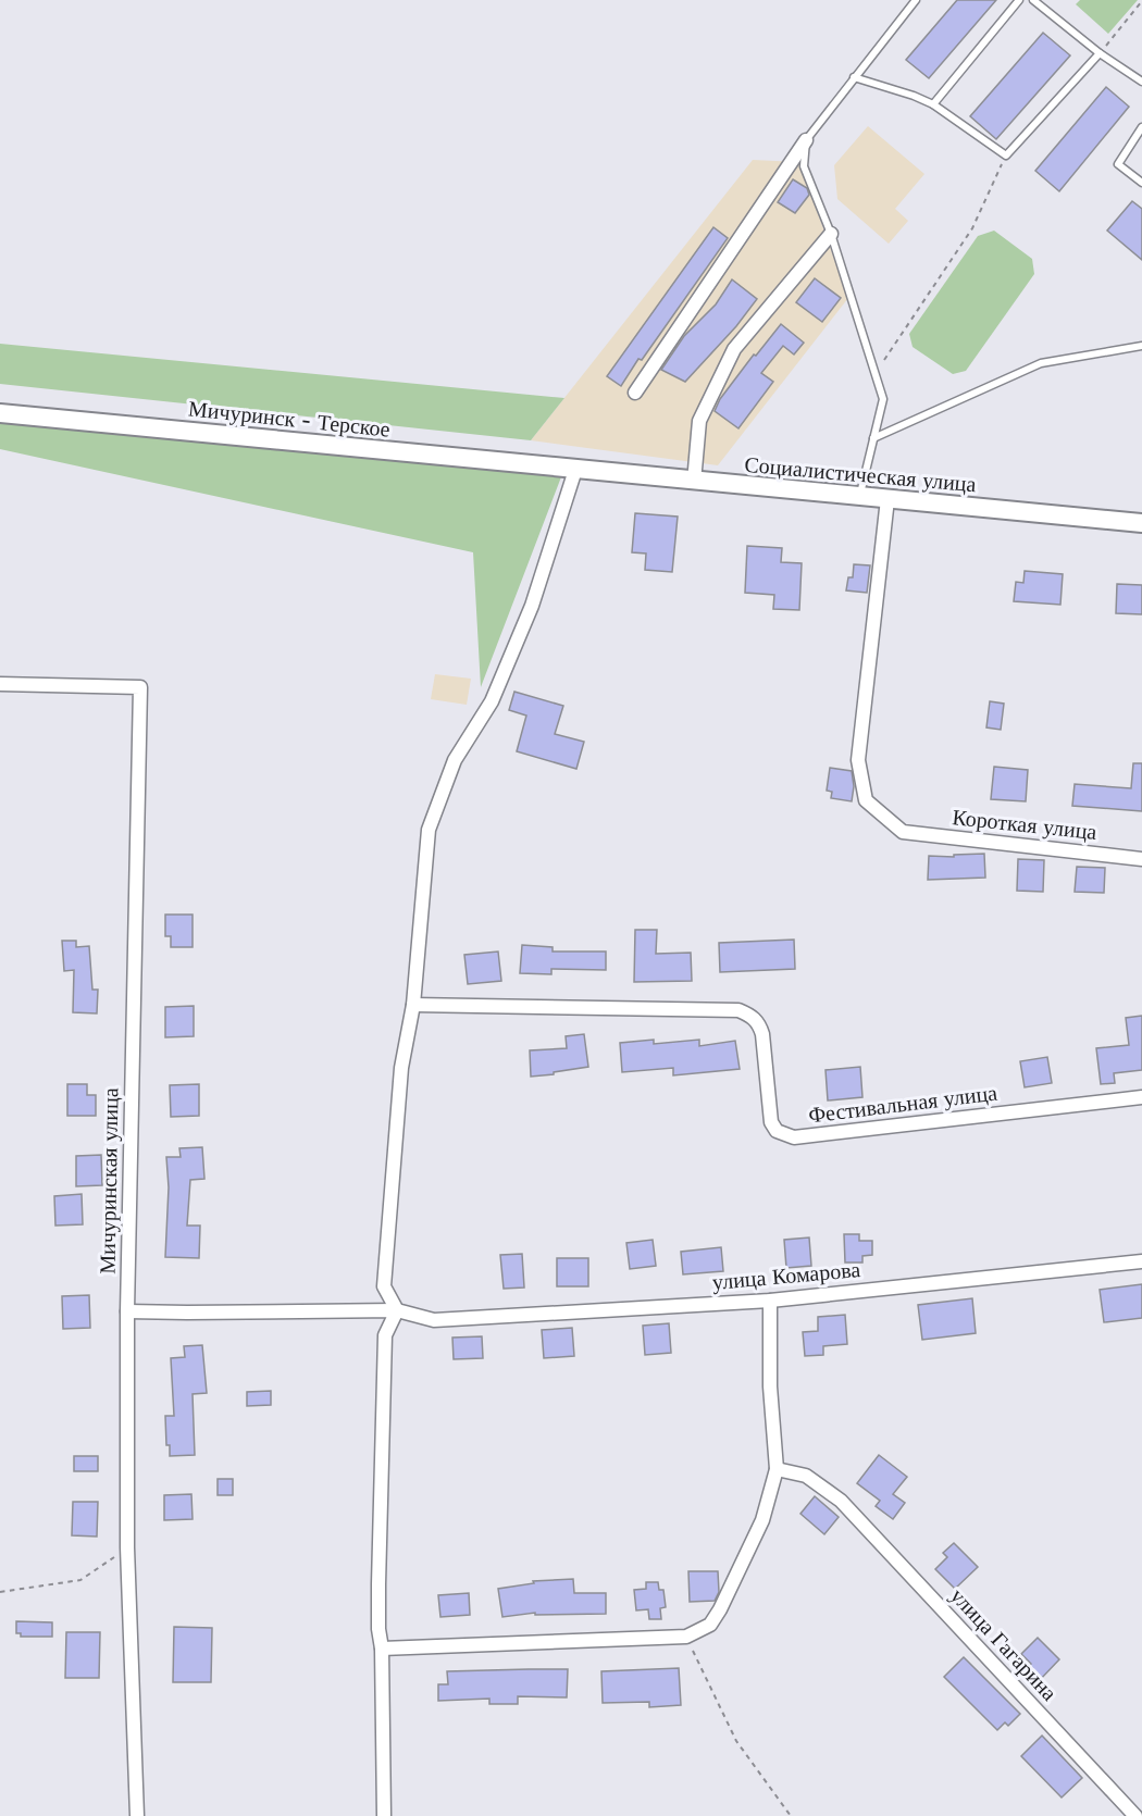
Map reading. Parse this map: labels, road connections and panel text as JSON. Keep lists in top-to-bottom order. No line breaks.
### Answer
{"streets":{"street":["Мичуринск - Терское","Социалистическая улица","Короткая улица","Фестивальная улица","Мичуринская улица","улица Комарова","улица Гагарина"]},"crossings":[["Мичуринск - Терское","Социалистическая улица"],["Социалистическая улица","Короткая улица"],["Мичуринская улица","улица Комарова"]]}
